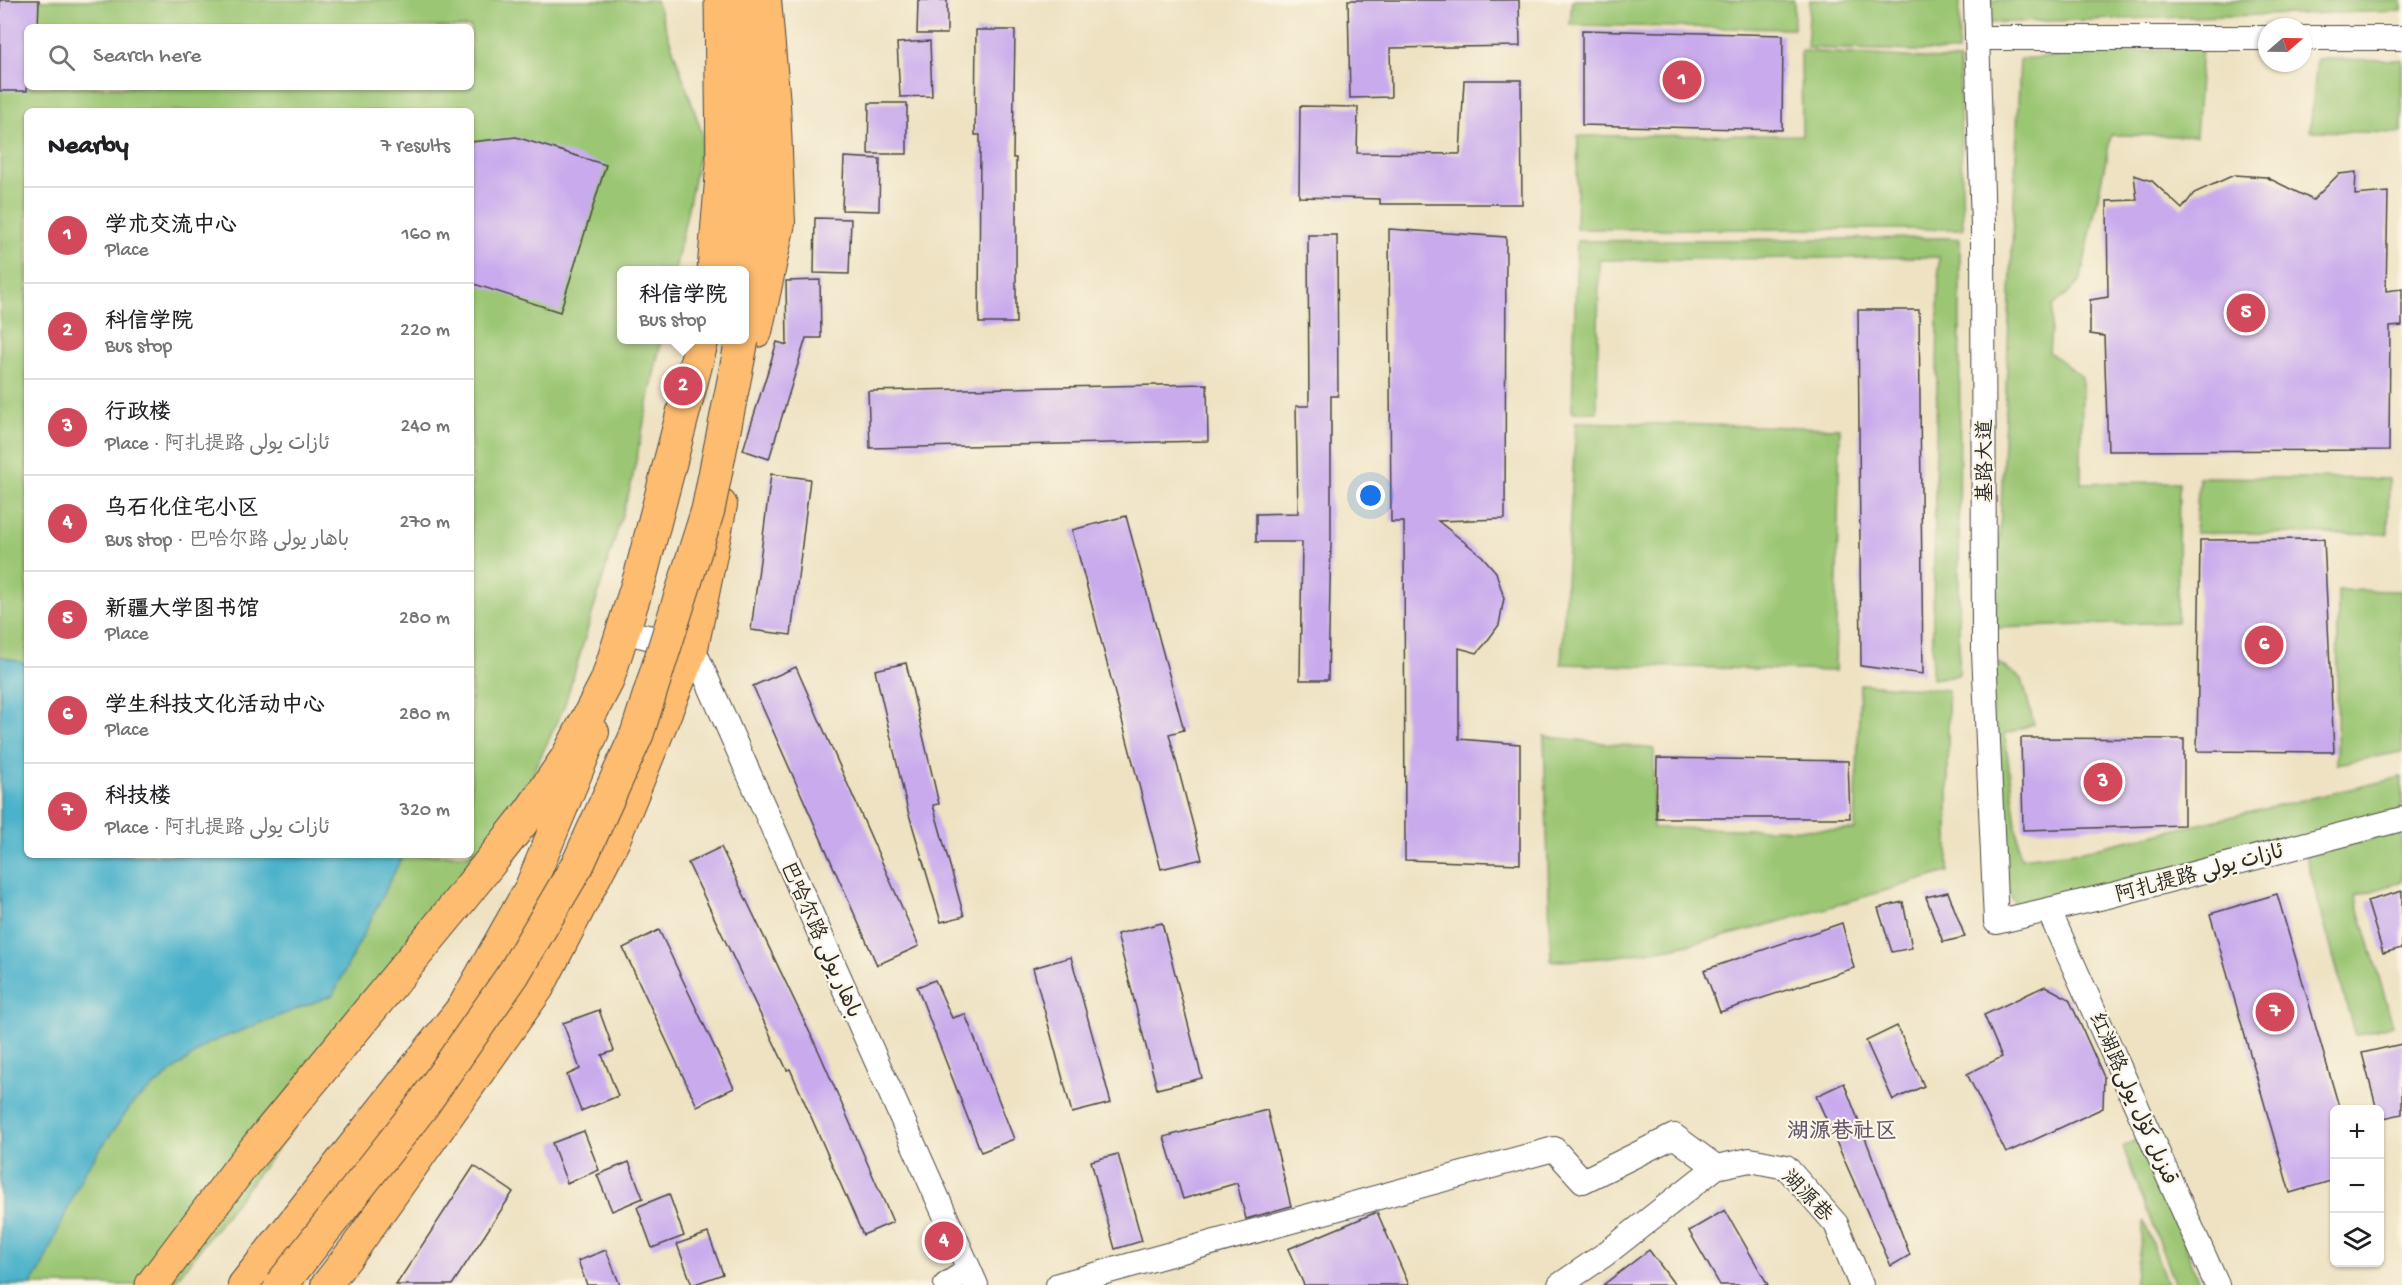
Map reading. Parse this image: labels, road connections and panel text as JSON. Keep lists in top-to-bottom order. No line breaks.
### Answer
{"streets":{"street":["基路大道","阿扎提路 ئازات يولى","巴哈尔路 باھار يولى","红湖路قىزىل كۆل يولى","湖源巷"]},"crossings":[["基路大道","阿扎提路 ئازات يولى"],["阿扎提路 ئازات يولى","红湖路قىزىل كۆل يولى"]],"districts":["湖源巷社区"],"north":"right","page":{"search":"Search here","pins":["1","5","2","6","3","7","4"],"heading":["Nearby","7 results"],"list":[{"mark":"1","name":"学术交流中心","note":"Place","value":"160 m"},{"mark":"2","name":"科信学院","note":"Bus stop","value":"220 m"},{"mark":"3","name":"行政楼","note":"Place · 阿扎提路 ئازات يولى","value":"240 m"},{"mark":"4","name":"乌石化住宅小区","note":"Bus stop · 巴哈尔路 باھار يولى","value":"270 m"},{"mark":"5","name":"新疆大学图书馆","note":"Place","value":"280 m"},{"mark":"6","name":"学生科技文化活动中心","note":"Place","value":"280 m"},{"mark":"7","name":"科技楼","note":"Place · 阿扎提路 ئازات يولى","value":"320 m"}],"popup":["科信学院","Bus stop"],"map_buttons":["+","−"]}}
